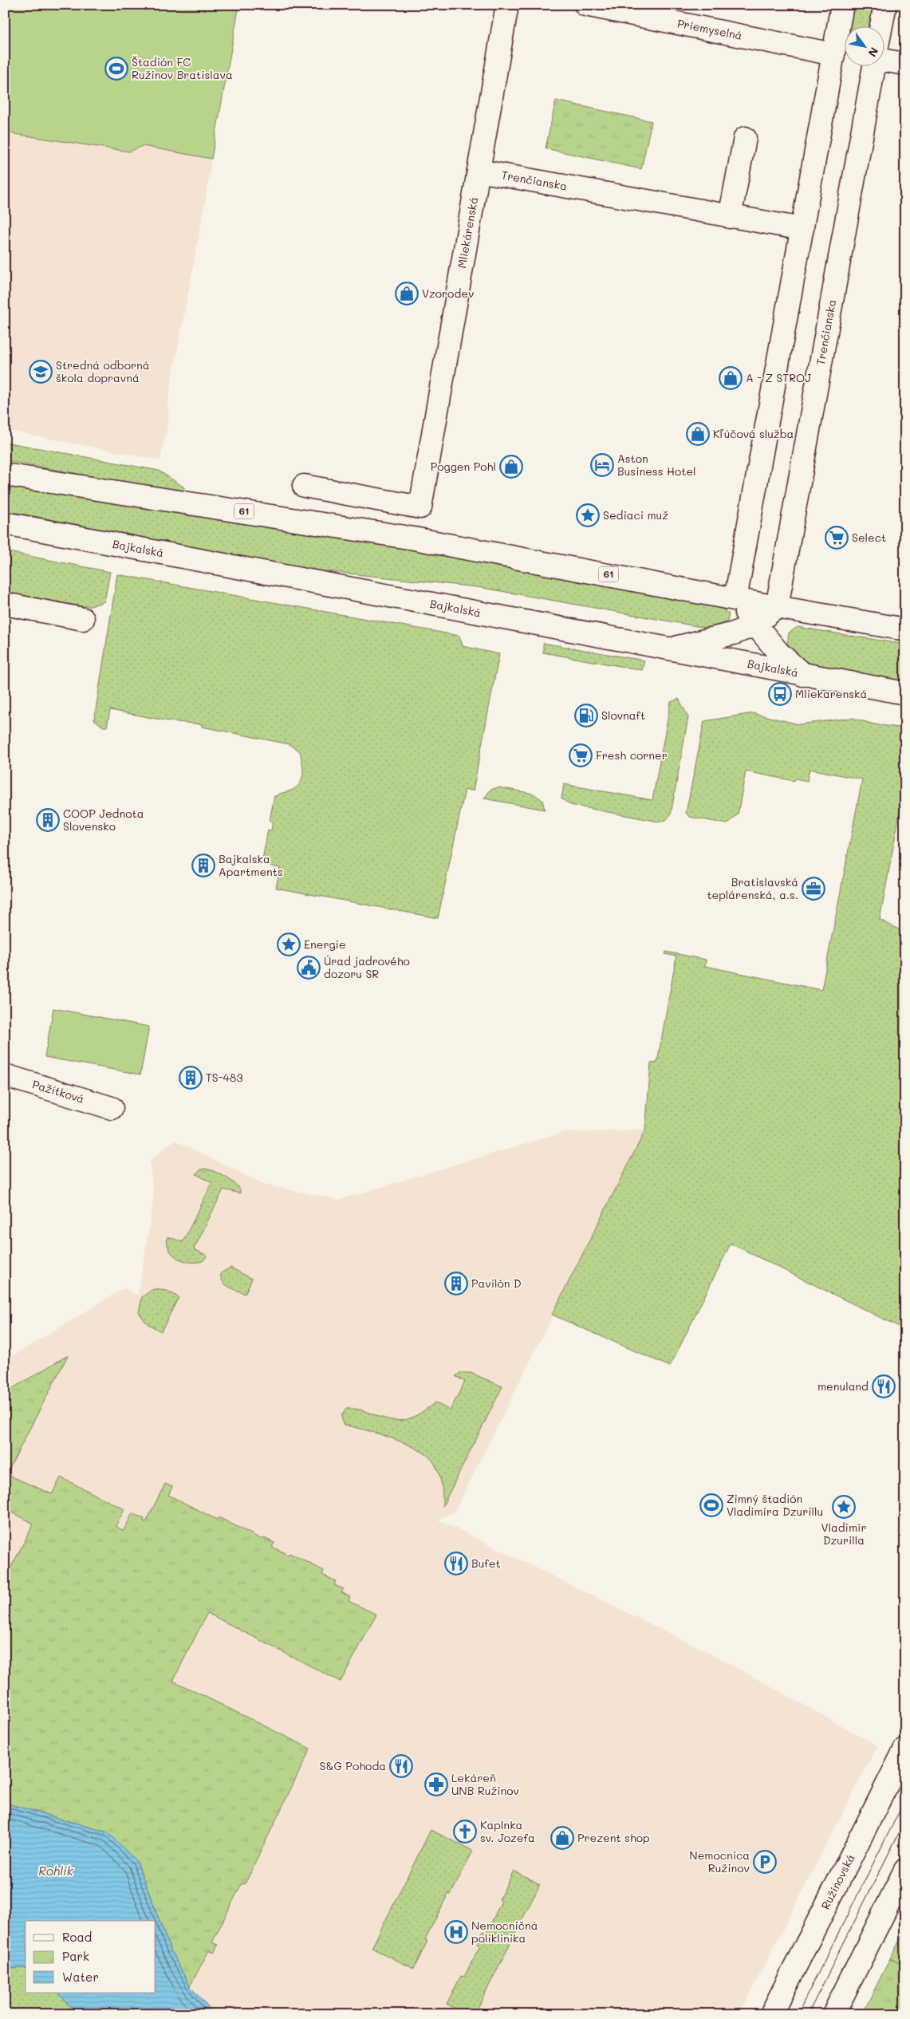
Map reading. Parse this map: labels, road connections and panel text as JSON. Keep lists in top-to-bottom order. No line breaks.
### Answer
{"streets":{"street":["Priemyselná","Trenčianska","Mliekárenská","61","Bajkalská","Pažítková","Ružinovská"]},"crossings":[["Trenčianska","Mliekárenská"],["Trenčianska","61"]],"water":["Rohlík"],"places":{"sports":["Štadión FC Ružinov Bratislava","Zimný štadión Vladimíra Dzurillu"],"shop":["Vzorodev","A - Z STROJ","Kľúčová služba","Poggen Pohl","Prezent shop"],"school or university":["Stredná odborná škola dopravná"],"hotel":["Aston Business Hotel"],"place":["Sediaci muž","Energie","Vladimír Dzurilla"],"supermarket":["Select","Fresh corner"],"bus stop":["Mliekarenská"],"fuel station":["Slovnaft"],"building":["COOP Jednota Slovensko","Bajkalska Apartments","TS-483","Pavilón D"],"office":["Bratislavská teplárenská, a.s."],"public building":["Úrad jadrového dozoru SR"],"restaurant":["menuland","Bufet","S&G Pohoda"],"pharmacy":["Lekáreň UNB Ružinov"],"church":["Kaplnka sv. Jozefa"],"parking":["Nemocnica Ružinov"],"hospital":["Nemocničná poliklinika"]},"legend":["Road","Park","Water"],"north":"bottom right"}
